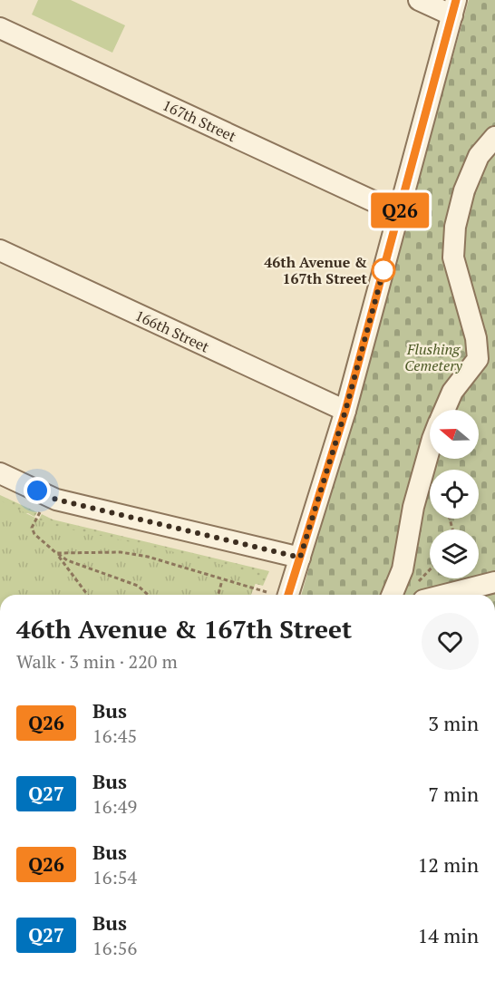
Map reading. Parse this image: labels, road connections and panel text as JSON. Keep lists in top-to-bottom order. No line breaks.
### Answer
{"streets":{"street":["167th Street","166th Street"]},"parks":["Flushing Cemetery"],"places":["46th Avenue & 167th Street"],"lines":["bus line Q26"],"north":"left","page":{"on_map":"Q26","heading":["46th Avenue & 167th Street","Walk · 3 min · 220 m"],"list":[{"mark":"Q26","name":"Bus","note":"16:45","value":"3 min"},{"mark":"Q27","name":"Bus","note":"16:49","value":"7 min"},{"mark":"Q26","name":"Bus","note":"16:54","value":"12 min"},{"mark":"Q27","name":"Bus","note":"16:56","value":"14 min"}]}}
